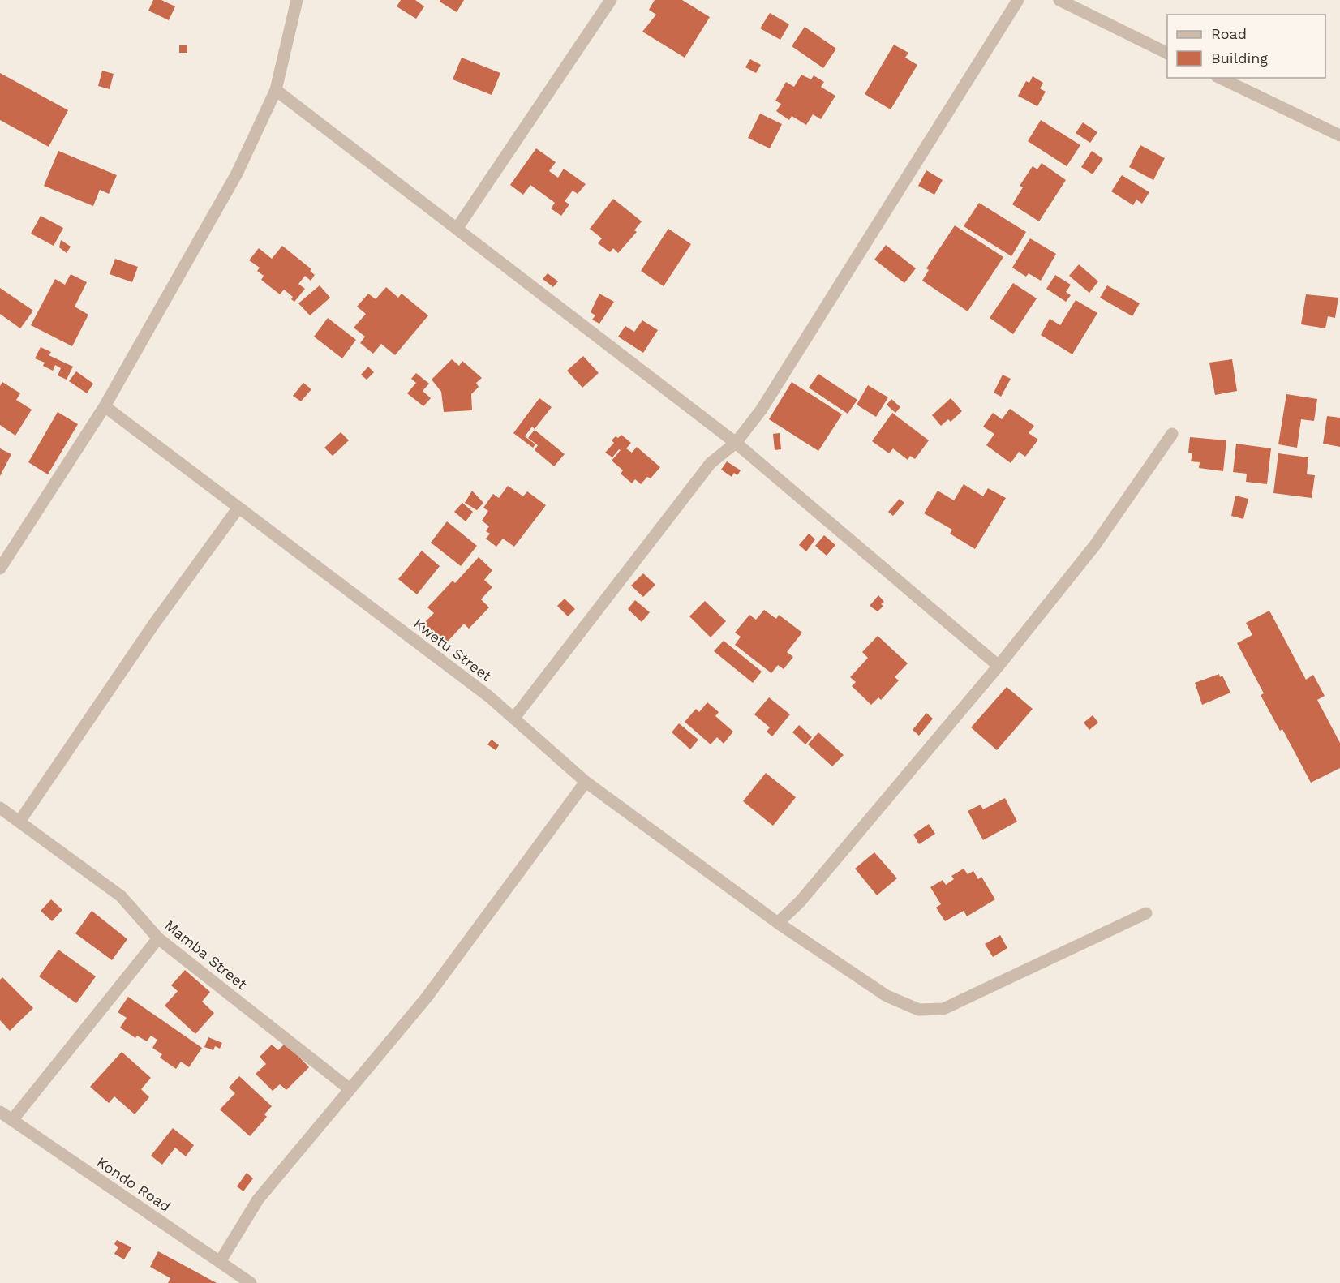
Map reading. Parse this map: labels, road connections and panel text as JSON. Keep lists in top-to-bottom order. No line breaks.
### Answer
{"streets":{"street":["Kwetu Street","Mamba Street","Kondo Road"]},"legend":["Road","Building"]}
